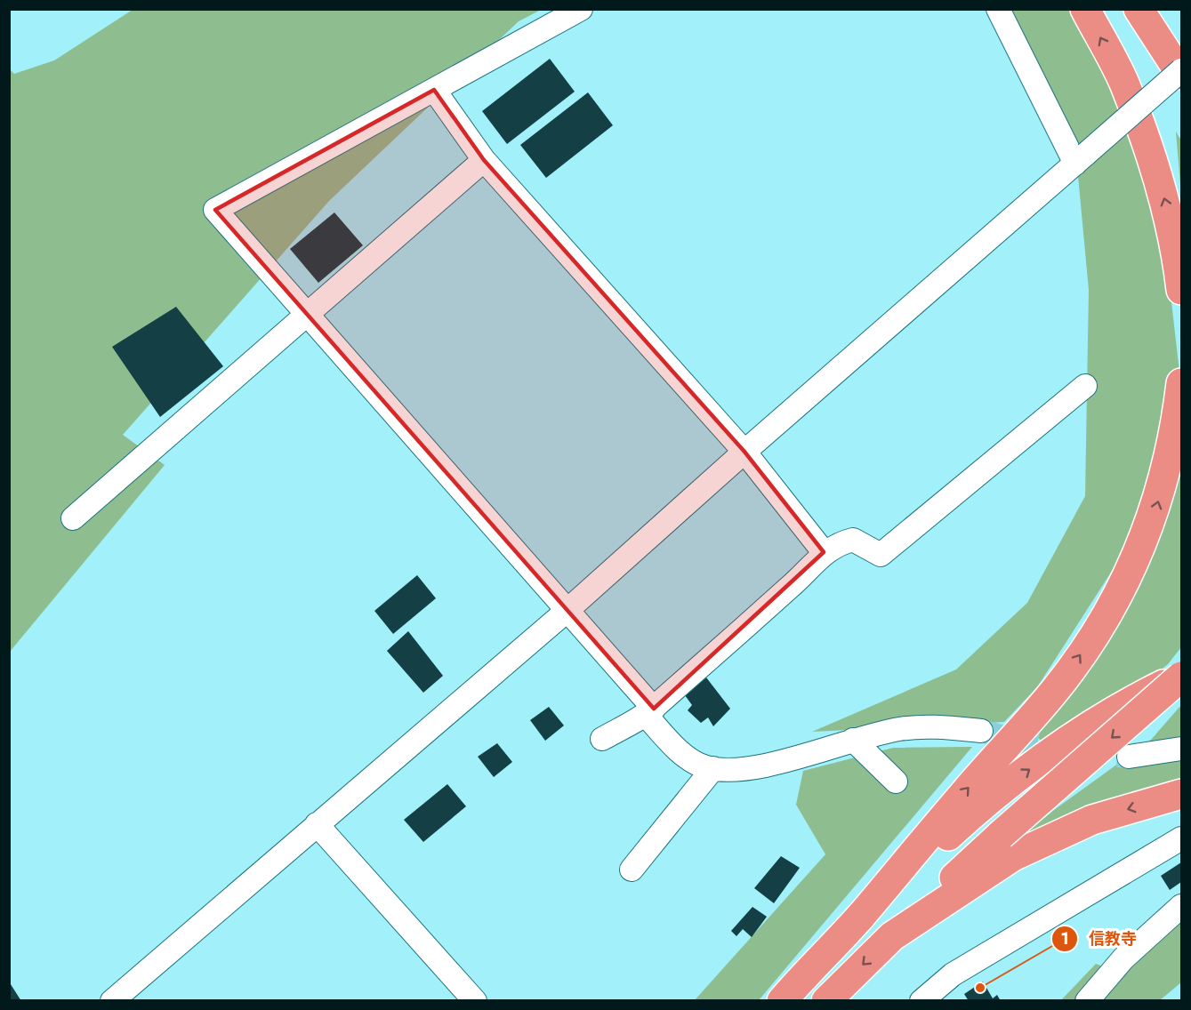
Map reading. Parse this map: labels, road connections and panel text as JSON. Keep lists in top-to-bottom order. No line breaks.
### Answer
{"places":["信教寺"]}
